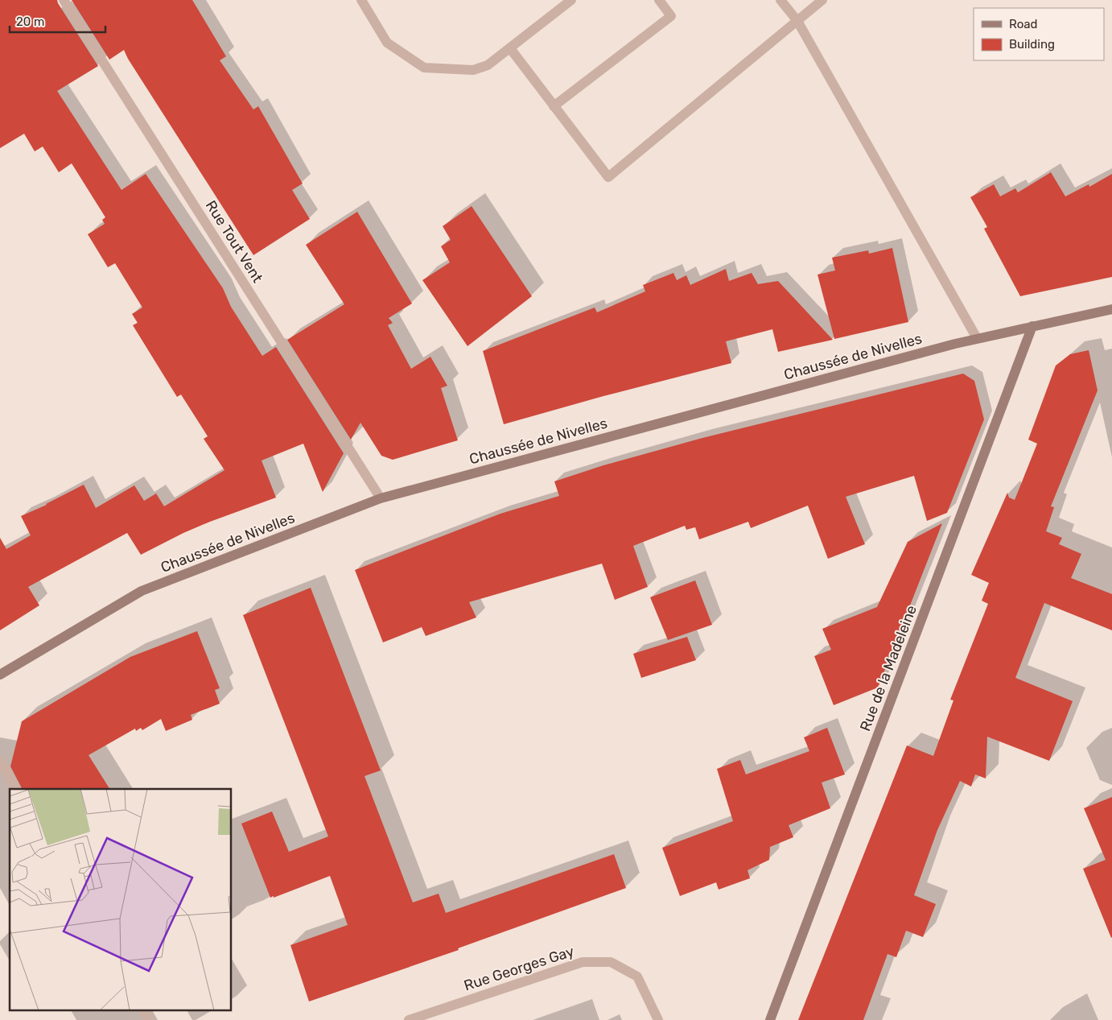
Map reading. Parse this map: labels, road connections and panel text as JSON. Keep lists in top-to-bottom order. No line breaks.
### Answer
{"streets":{"main road":["Chaussée de Nivelles","Rue de la Madeleine"],"street":["Rue Tout Vent","Rue Georges Gay"]},"crossings":[["Rue Tout Vent","Chaussée de Nivelles"],["Chaussée de Nivelles","Rue de la Madeleine"]],"legend":["Road","Building"],"scale_bar":"20 m"}
